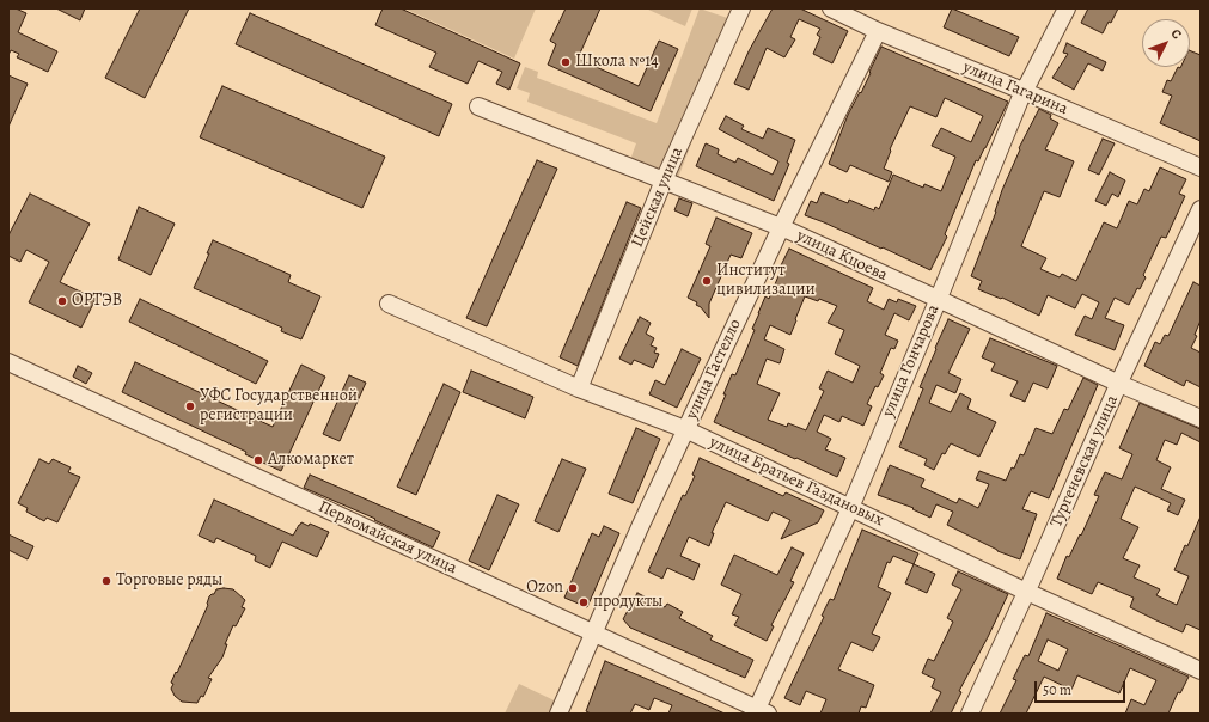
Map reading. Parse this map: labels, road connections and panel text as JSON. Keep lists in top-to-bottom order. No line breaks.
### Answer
{"streets":{"street":["улица Гагарина","Цейская улица","улица Кцоева","улица Гончарова","улица Гастелло","Тургеневская улица","улица Братьев Газдановых","Первомайская улица"]},"crossings":[["улица Гагарина","улица Гончарова"],["улица Гагарина","улица Гастелло"],["Цейская улица","улица Кцоева"],["Цейская улица","улица Братьев Газдановых"],["улица Кцоева","улица Гончарова"],["улица Кцоева","улица Гастелло"],["улица Кцоева","Тургеневская улица"],["улица Гончарова","улица Братьев Газдановых"],["улица Гончарова","Первомайская улица"],["улица Гастелло","улица Братьев Газдановых"],["улица Гастелло","Первомайская улица"],["Тургеневская улица","улица Братьев Газдановых"]],"places":["Школа №14","Институт цивилизации","ОРТЭВ","УФС Государственной регистрации","Алкомаркет","Торговые ряды","Ozon","продукты"],"scale_bar":"50 m","north":"top right"}
